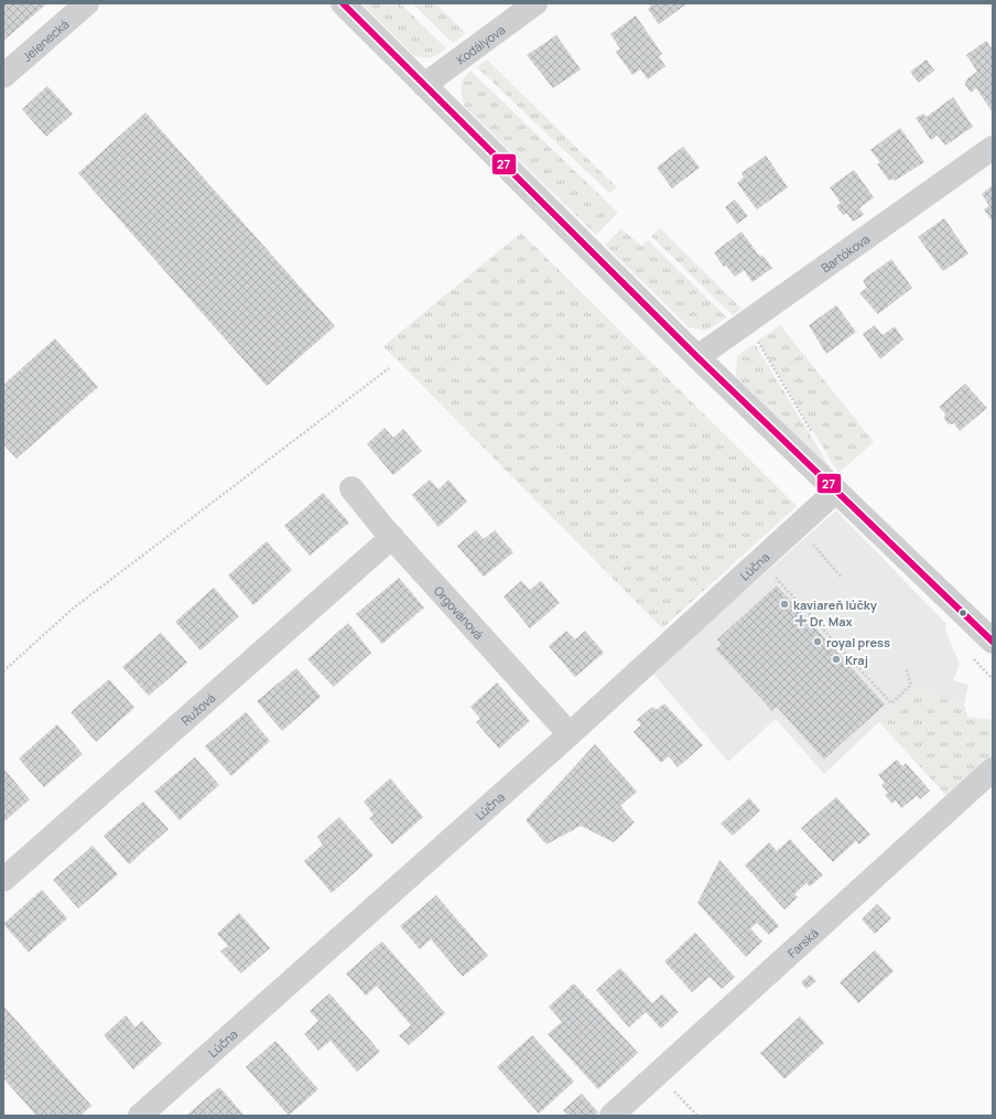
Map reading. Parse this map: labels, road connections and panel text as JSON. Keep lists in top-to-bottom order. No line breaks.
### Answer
{"streets":{"street":["Jelenecká","Kodályova","Bartókova","Lúčna","Orgovánová","Ružová","Farská"]},"crossings":[["Lúčna","Orgovánová"],["Orgovánová","Ružová"]],"places":{"other":["kaviareň lúčky","royal press","Kraj"],"health":["Dr. Max"]},"lines":["transit line 27"]}
